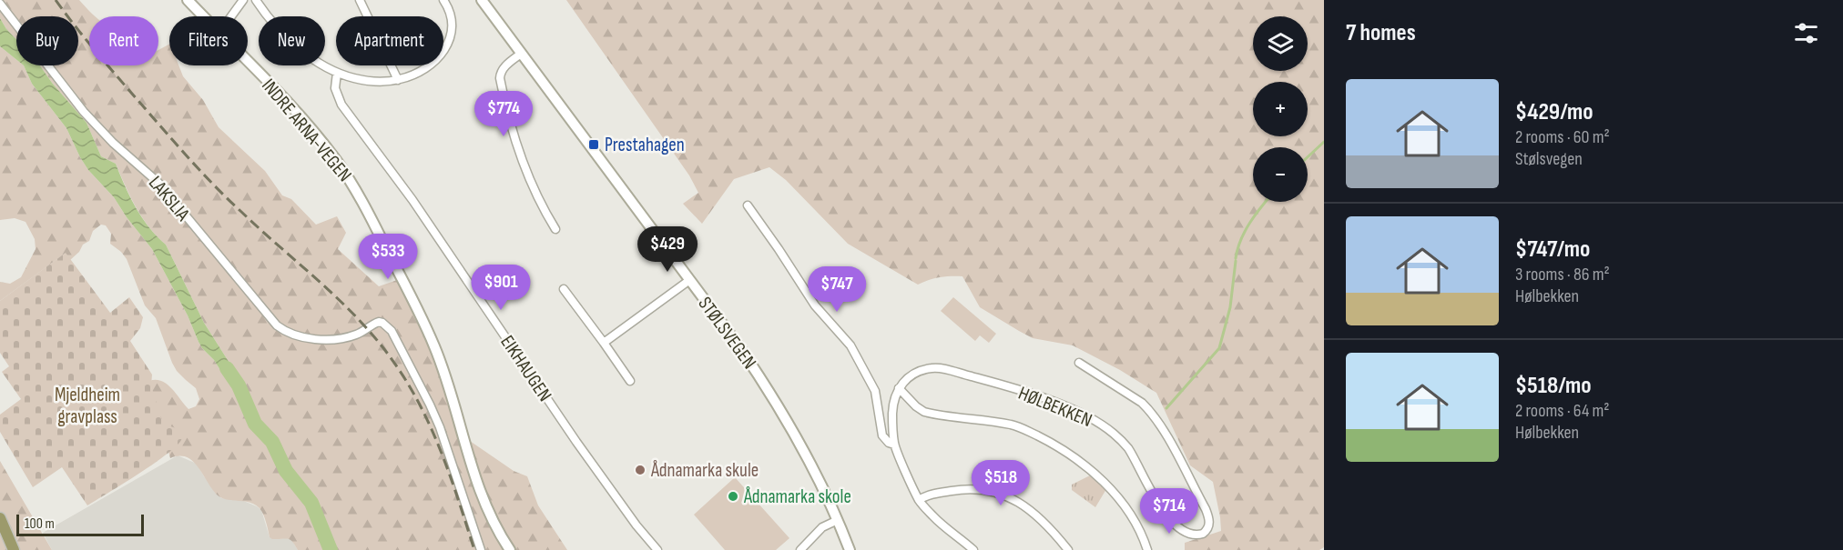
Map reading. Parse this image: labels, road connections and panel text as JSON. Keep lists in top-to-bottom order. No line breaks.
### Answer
{"streets":{"street":["INDRE ARNA-VEGEN","LAKSLIA","STØLSVEGEN","EIKHAUGEN","HØLBEKKEN"]},"parks":["Mjeldheim gravplass"],"places":{"transit":["Prestahagen"],"other":["Ådnamarka skule","Ådnamarka skole"]},"scale_bar":"100 m","page":{"heading":"7 homes","map_buttons":["+","−"],"chip":["Buy","Rent","Filters","New","Apartment"],"list":[{"name":"$429/mo","note":"2 rooms · 60 m² · Stølsvegen"},{"name":"$747/mo","note":"3 rooms · 86 m² · Hølbekken"},{"name":"$518/mo","note":"2 rooms · 64 m² · Hølbekken"}],"price":["$774","$429","$533","$901","$747","$518","$714"],"scale":"100 m"}}
